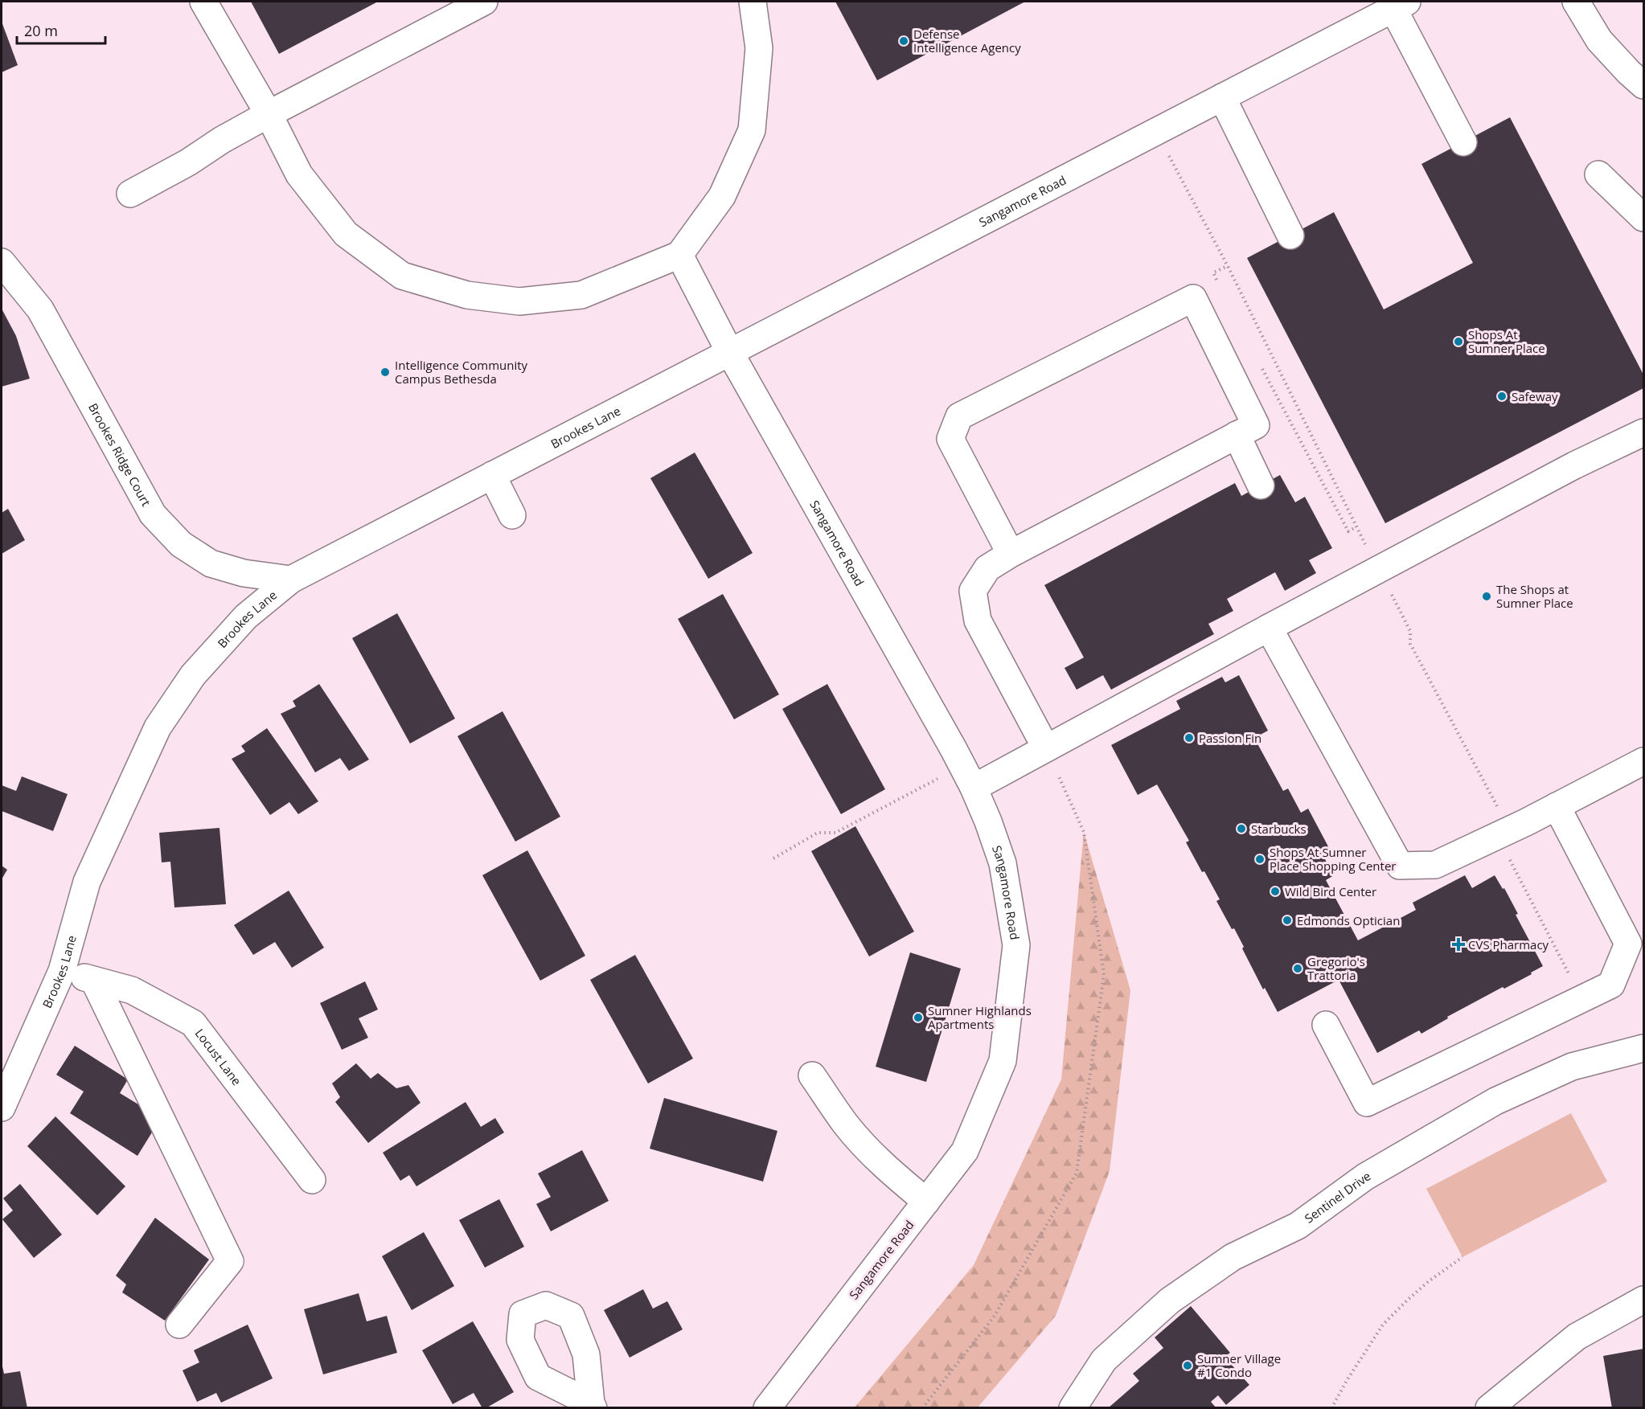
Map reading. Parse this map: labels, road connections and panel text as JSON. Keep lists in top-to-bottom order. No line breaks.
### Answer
{"streets":{"street":["Sangamore Road","Brookes Lane","Brookes Ridge Court","Locust Lane","Sentinel Drive"]},"crossings":[["Sangamore Road","Brookes Lane"],["Brookes Lane","Brookes Ridge Court"],["Brookes Lane","Locust Lane"]],"places":{"other":["Defense Intelligence Agency","Shops At Sumner Place","Intelligence Community Campus Bethesda","Safeway","The Shops at Sumner Place","Passion Fin","Starbucks","Shops At Sumner Place Shopping Center","Wild Bird Center","Edmonds Optician","Gregorio's Trattoria","Sumner Highlands Apartments","Sumner Village #1 Condo"],"health":["CVS Pharmacy"]},"scale_bar":"20 m"}
